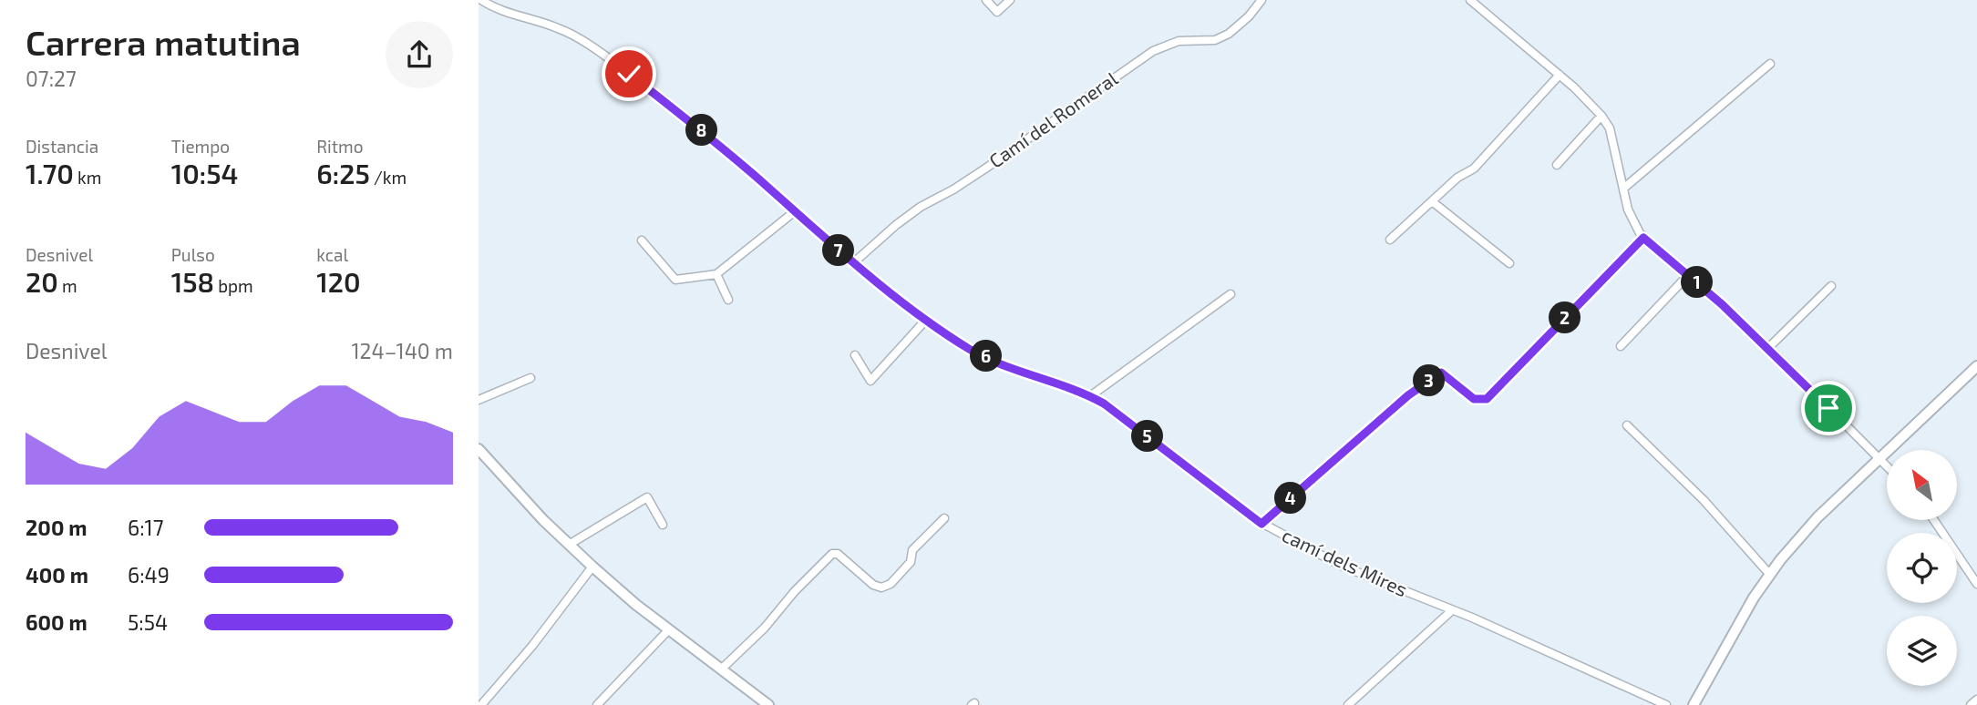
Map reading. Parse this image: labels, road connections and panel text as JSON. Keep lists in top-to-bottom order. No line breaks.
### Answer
{"streets":{"street":["Camí del Romeral","camí dels Mires"]},"crossings":[["Camí del Romeral","camí dels Mires"]],"north":"top left","page":{"heading":["Carrera matutina","07:27"],"stats":[["Distancia","1.70 km"],["Tiempo","10:54"],["Ritmo","6:25 /km"],["Desnivel","20 m"],["Pulso","158 bpm"],["kcal","120"]],"pins":["8","7","1","2","6","3","5","4"],"chart":["Desnivel","124–140 m"],"list":[{"name":"200 m","note":"6:17"},{"name":"400 m","note":"6:49"},{"name":"600 m","note":"5:54"}]}}
